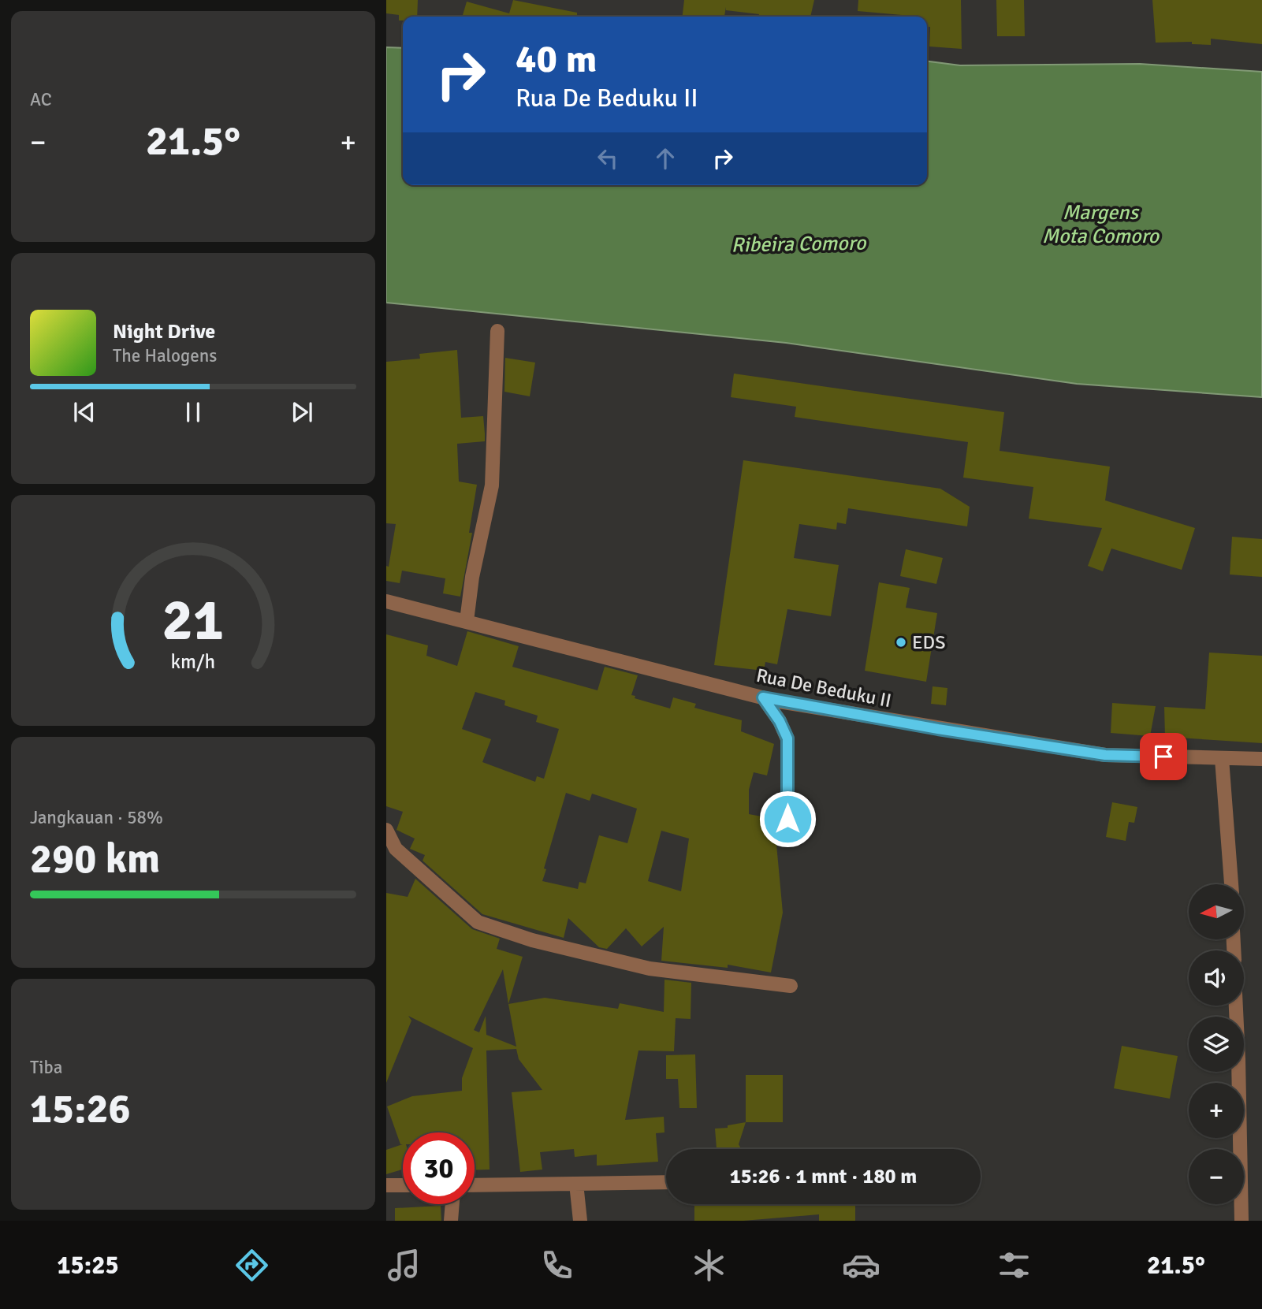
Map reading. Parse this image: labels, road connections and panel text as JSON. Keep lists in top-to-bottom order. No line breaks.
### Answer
{"streets":{"street":["Rua De Beduku II"]},"water":["Margens Mota Comoro","Ribeira Comoro"],"places":["EDS"],"north":"left","page":{"tile":["AC",["Jangkauan · 58%","290 km"],["Tiba","15:26"]],"turn":["40 m","Rua De Beduku II"],"heat":["−","21.5°","+"],"song":["Night Drive","The Halogens"],"map_buttons":["+","−"],"limit":"30","trip":"15:26 · 1 mnt · 180 m","tabs":["15:25","21.5°"],"gauge":["21","km/h"]}}
